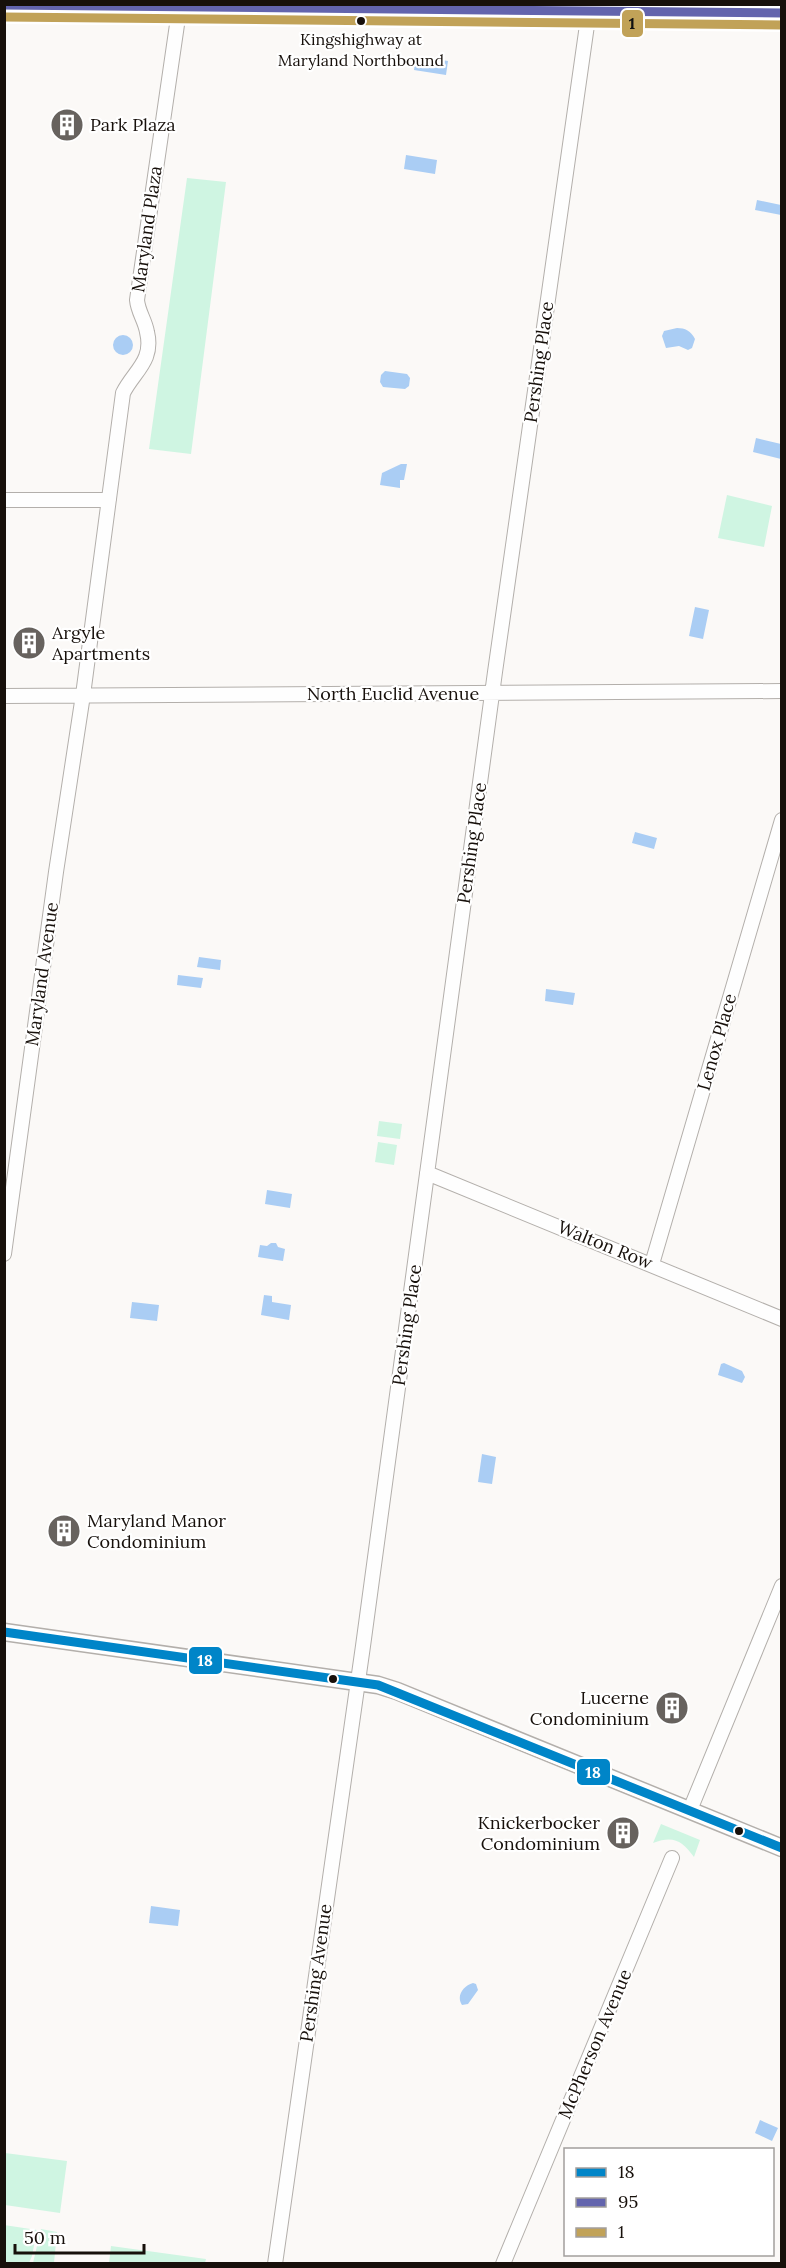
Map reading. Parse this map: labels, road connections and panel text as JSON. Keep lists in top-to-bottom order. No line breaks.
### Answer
{"streets":{"street":["Maryland Plaza","Pershing Place","North Euclid Avenue","Maryland Avenue","Lenox Place","Walton Row","Pershing Avenue","McPherson Avenue"]},"crossings":[["Maryland Plaza","North Euclid Avenue"],["Maryland Plaza","Maryland Avenue"],["Pershing Place","North Euclid Avenue"],["Pershing Place","Walton Row"],["Pershing Place","Pershing Avenue"],["North Euclid Avenue","Maryland Avenue"],["Lenox Place","Walton Row"]],"places":{"other":["Kingshighway at Maryland Northbound"],"building":["Park Plaza","Argyle Apartments","Maryland Manor Condominium","Lucerne Condominium","Knickerbocker Condominium"]},"lines":["transit line 95","transit line 1","transit line 18"],"legend":["18","95","1"],"scale_bar":"50 m"}
